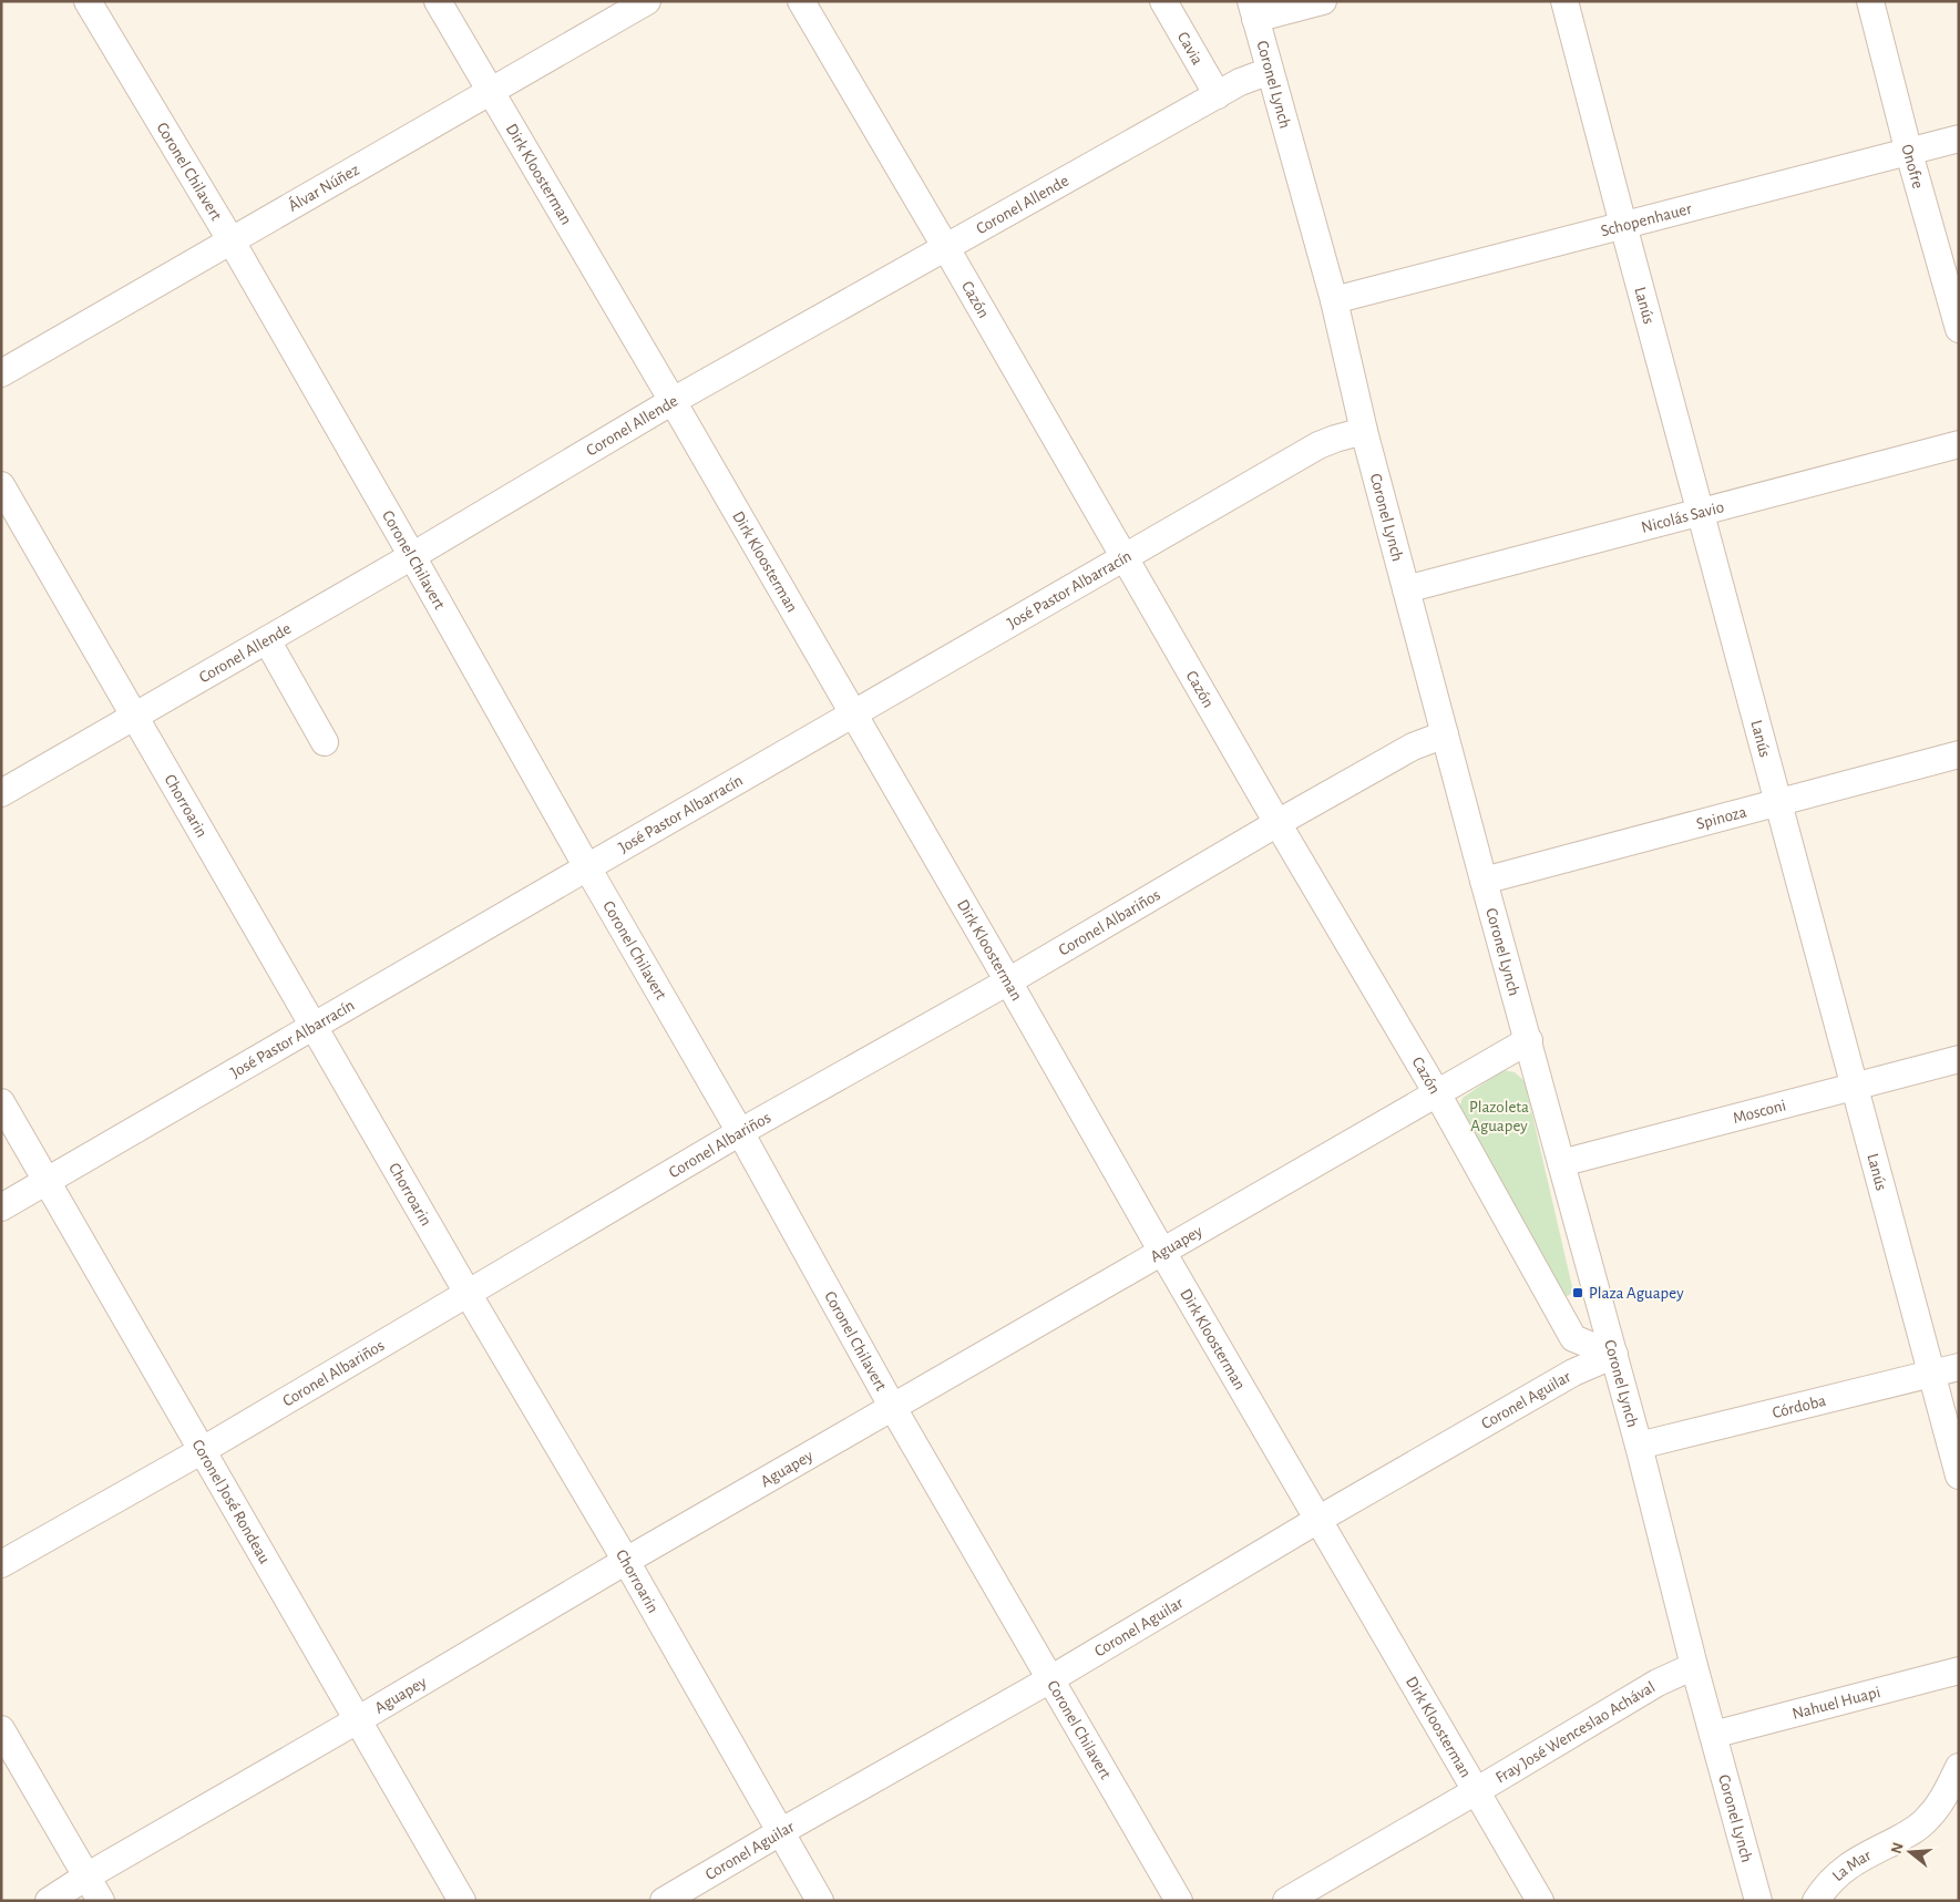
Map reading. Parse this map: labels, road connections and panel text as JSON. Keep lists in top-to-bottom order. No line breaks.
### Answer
{"streets":{"street":["Cavia","Coronel Lynch","Onofre","Coronel Chilavert","Dirk Kloosterman","Álvar Núñez","Coronel Allende","Schopenhauer","Cazón","Lanús","Nicolás Savio","José Pastor Albarracín","Chorroarin","Spinoza","Coronel Albariños","Mosconi","Aguapey","Coronel Aguilar","Córdoba","Coronel José Rondeau","Nahuel Huapi","Fray José Wenceslao Achával","La Mar"]},"crossings":[["Cavia","Coronel Allende"],["Coronel Lynch","Coronel Allende"],["Coronel Lynch","Schopenhauer"],["Coronel Lynch","Cazón"],["Coronel Lynch","Nicolás Savio"],["Coronel Lynch","José Pastor Albarracín"],["Coronel Lynch","Spinoza"],["Coronel Lynch","Coronel Albariños"],["Coronel Lynch","Mosconi"],["Coronel Lynch","Aguapey"],["Coronel Lynch","Coronel Aguilar"],["Coronel Lynch","Córdoba"],["Coronel Lynch","Nahuel Huapi"],["Coronel Lynch","Fray José Wenceslao Achával"],["Onofre","Schopenhauer"],["Coronel Chilavert","Álvar Núñez"],["Coronel Chilavert","Coronel Allende"],["Coronel Chilavert","José Pastor Albarracín"],["Coronel Chilavert","Coronel Albariños"],["Coronel Chilavert","Aguapey"],["Coronel Chilavert","Coronel Aguilar"],["Dirk Kloosterman","Álvar Núñez"],["Dirk Kloosterman","Coronel Allende"],["Dirk Kloosterman","José Pastor Albarracín"],["Dirk Kloosterman","Coronel Albariños"],["Dirk Kloosterman","Aguapey"],["Dirk Kloosterman","Coronel Aguilar"],["Dirk Kloosterman","Fray José Wenceslao Achával"],["Coronel Allende","Cazón"],["Coronel Allende","Chorroarin"],["Schopenhauer","Lanús"],["Cazón","José Pastor Albarracín"],["Cazón","Coronel Albariños"],["Cazón","Aguapey"],["Cazón","Coronel Aguilar"],["Lanús","Nicolás Savio"],["Lanús","Spinoza"],["Lanús","Mosconi"],["Lanús","Córdoba"],["José Pastor Albarracín","Chorroarin"],["José Pastor Albarracín","Coronel José Rondeau"],["Chorroarin","Coronel Albariños"],["Chorroarin","Aguapey"],["Chorroarin","Coronel Aguilar"],["Coronel Albariños","Coronel José Rondeau"],["Aguapey","Coronel José Rondeau"]],"parks":["Plazoleta Aguapey"],"places":{"transit":["Plaza Aguapey"]},"north":"left"}
